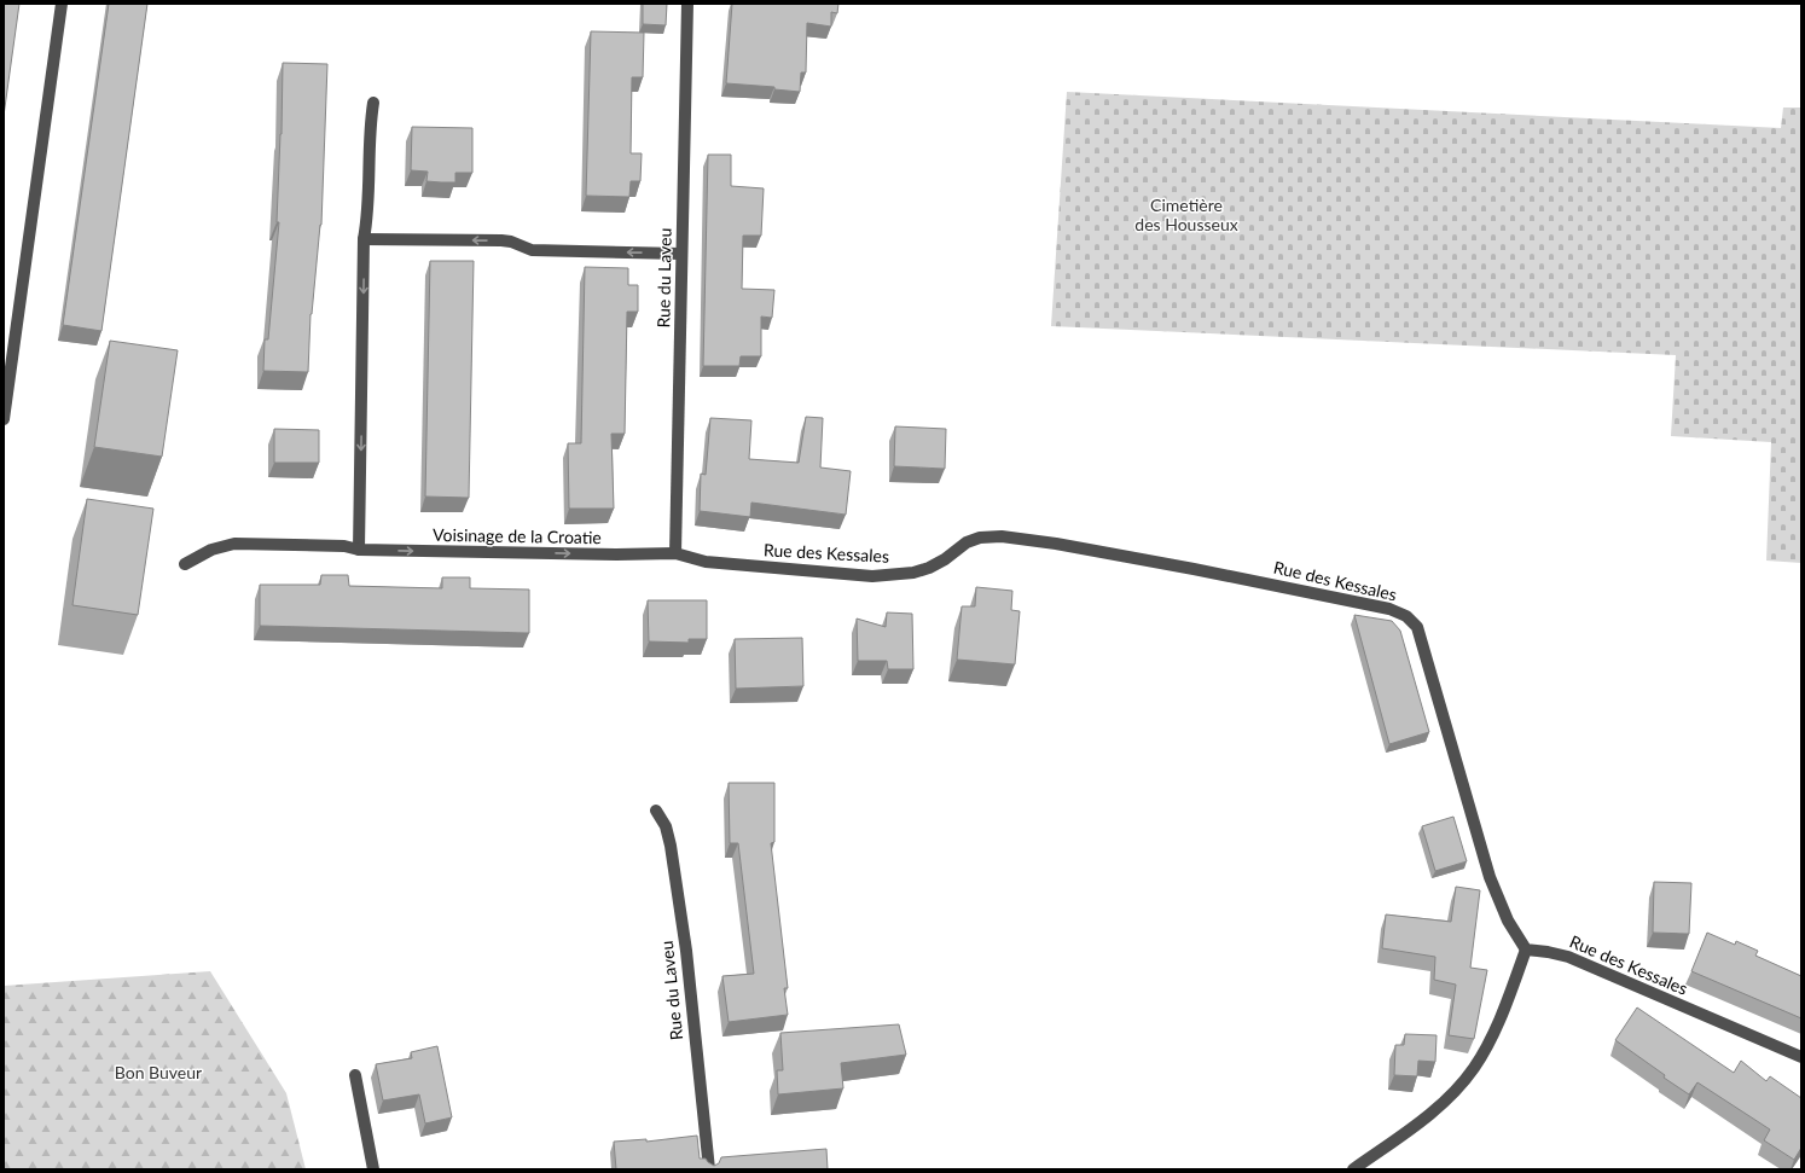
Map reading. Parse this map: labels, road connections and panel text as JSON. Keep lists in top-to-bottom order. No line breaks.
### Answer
{"streets":{"street":["Rue du Laveu","Voisinage de la Croatie","Rue des Kessales"]},"crossings":[["Rue du Laveu","Voisinage de la Croatie"],["Rue du Laveu","Rue des Kessales"],["Voisinage de la Croatie","Rue des Kessales"]],"one_way":["Voisinage de la Croatie"],"parks":["Cimetière des Housseux","Bon Buveur"]}
